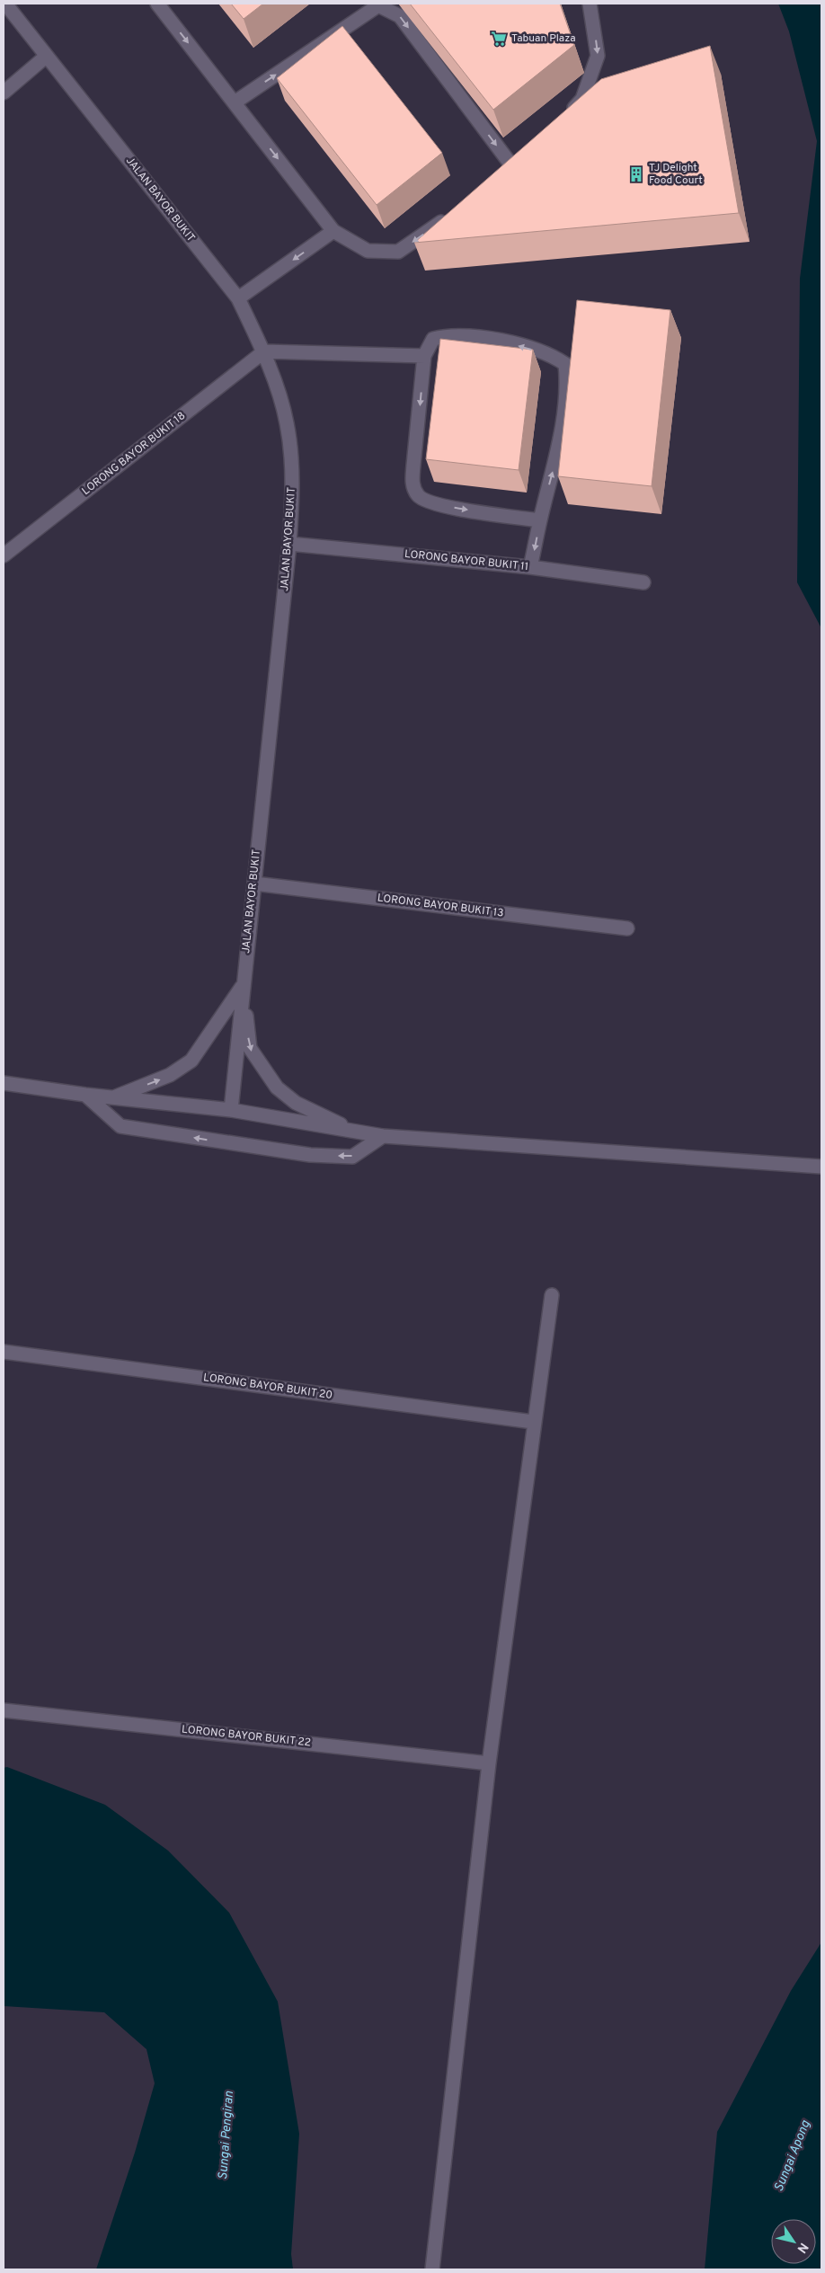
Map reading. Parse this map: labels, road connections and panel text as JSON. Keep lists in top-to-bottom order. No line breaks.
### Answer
{"streets":{"street":["JALAN BAYOR BUKIT","LORONG BAYOR BUKIT 18","LORONG BAYOR BUKIT 11","LORONG BAYOR BUKIT 13","LORONG BAYOR BUKIT 20","LORONG BAYOR BUKIT 22"]},"crossings":[["JALAN BAYOR BUKIT","LORONG BAYOR BUKIT 18"],["JALAN BAYOR BUKIT","LORONG BAYOR BUKIT 11"],["JALAN BAYOR BUKIT","LORONG BAYOR BUKIT 13"]],"water":["Sungai Pengiran","Sungai Apong"],"places":{"supermarket":["Tabuan Plaza"],"building":["TJ Delight Food Court"]},"north":"bottom right"}
